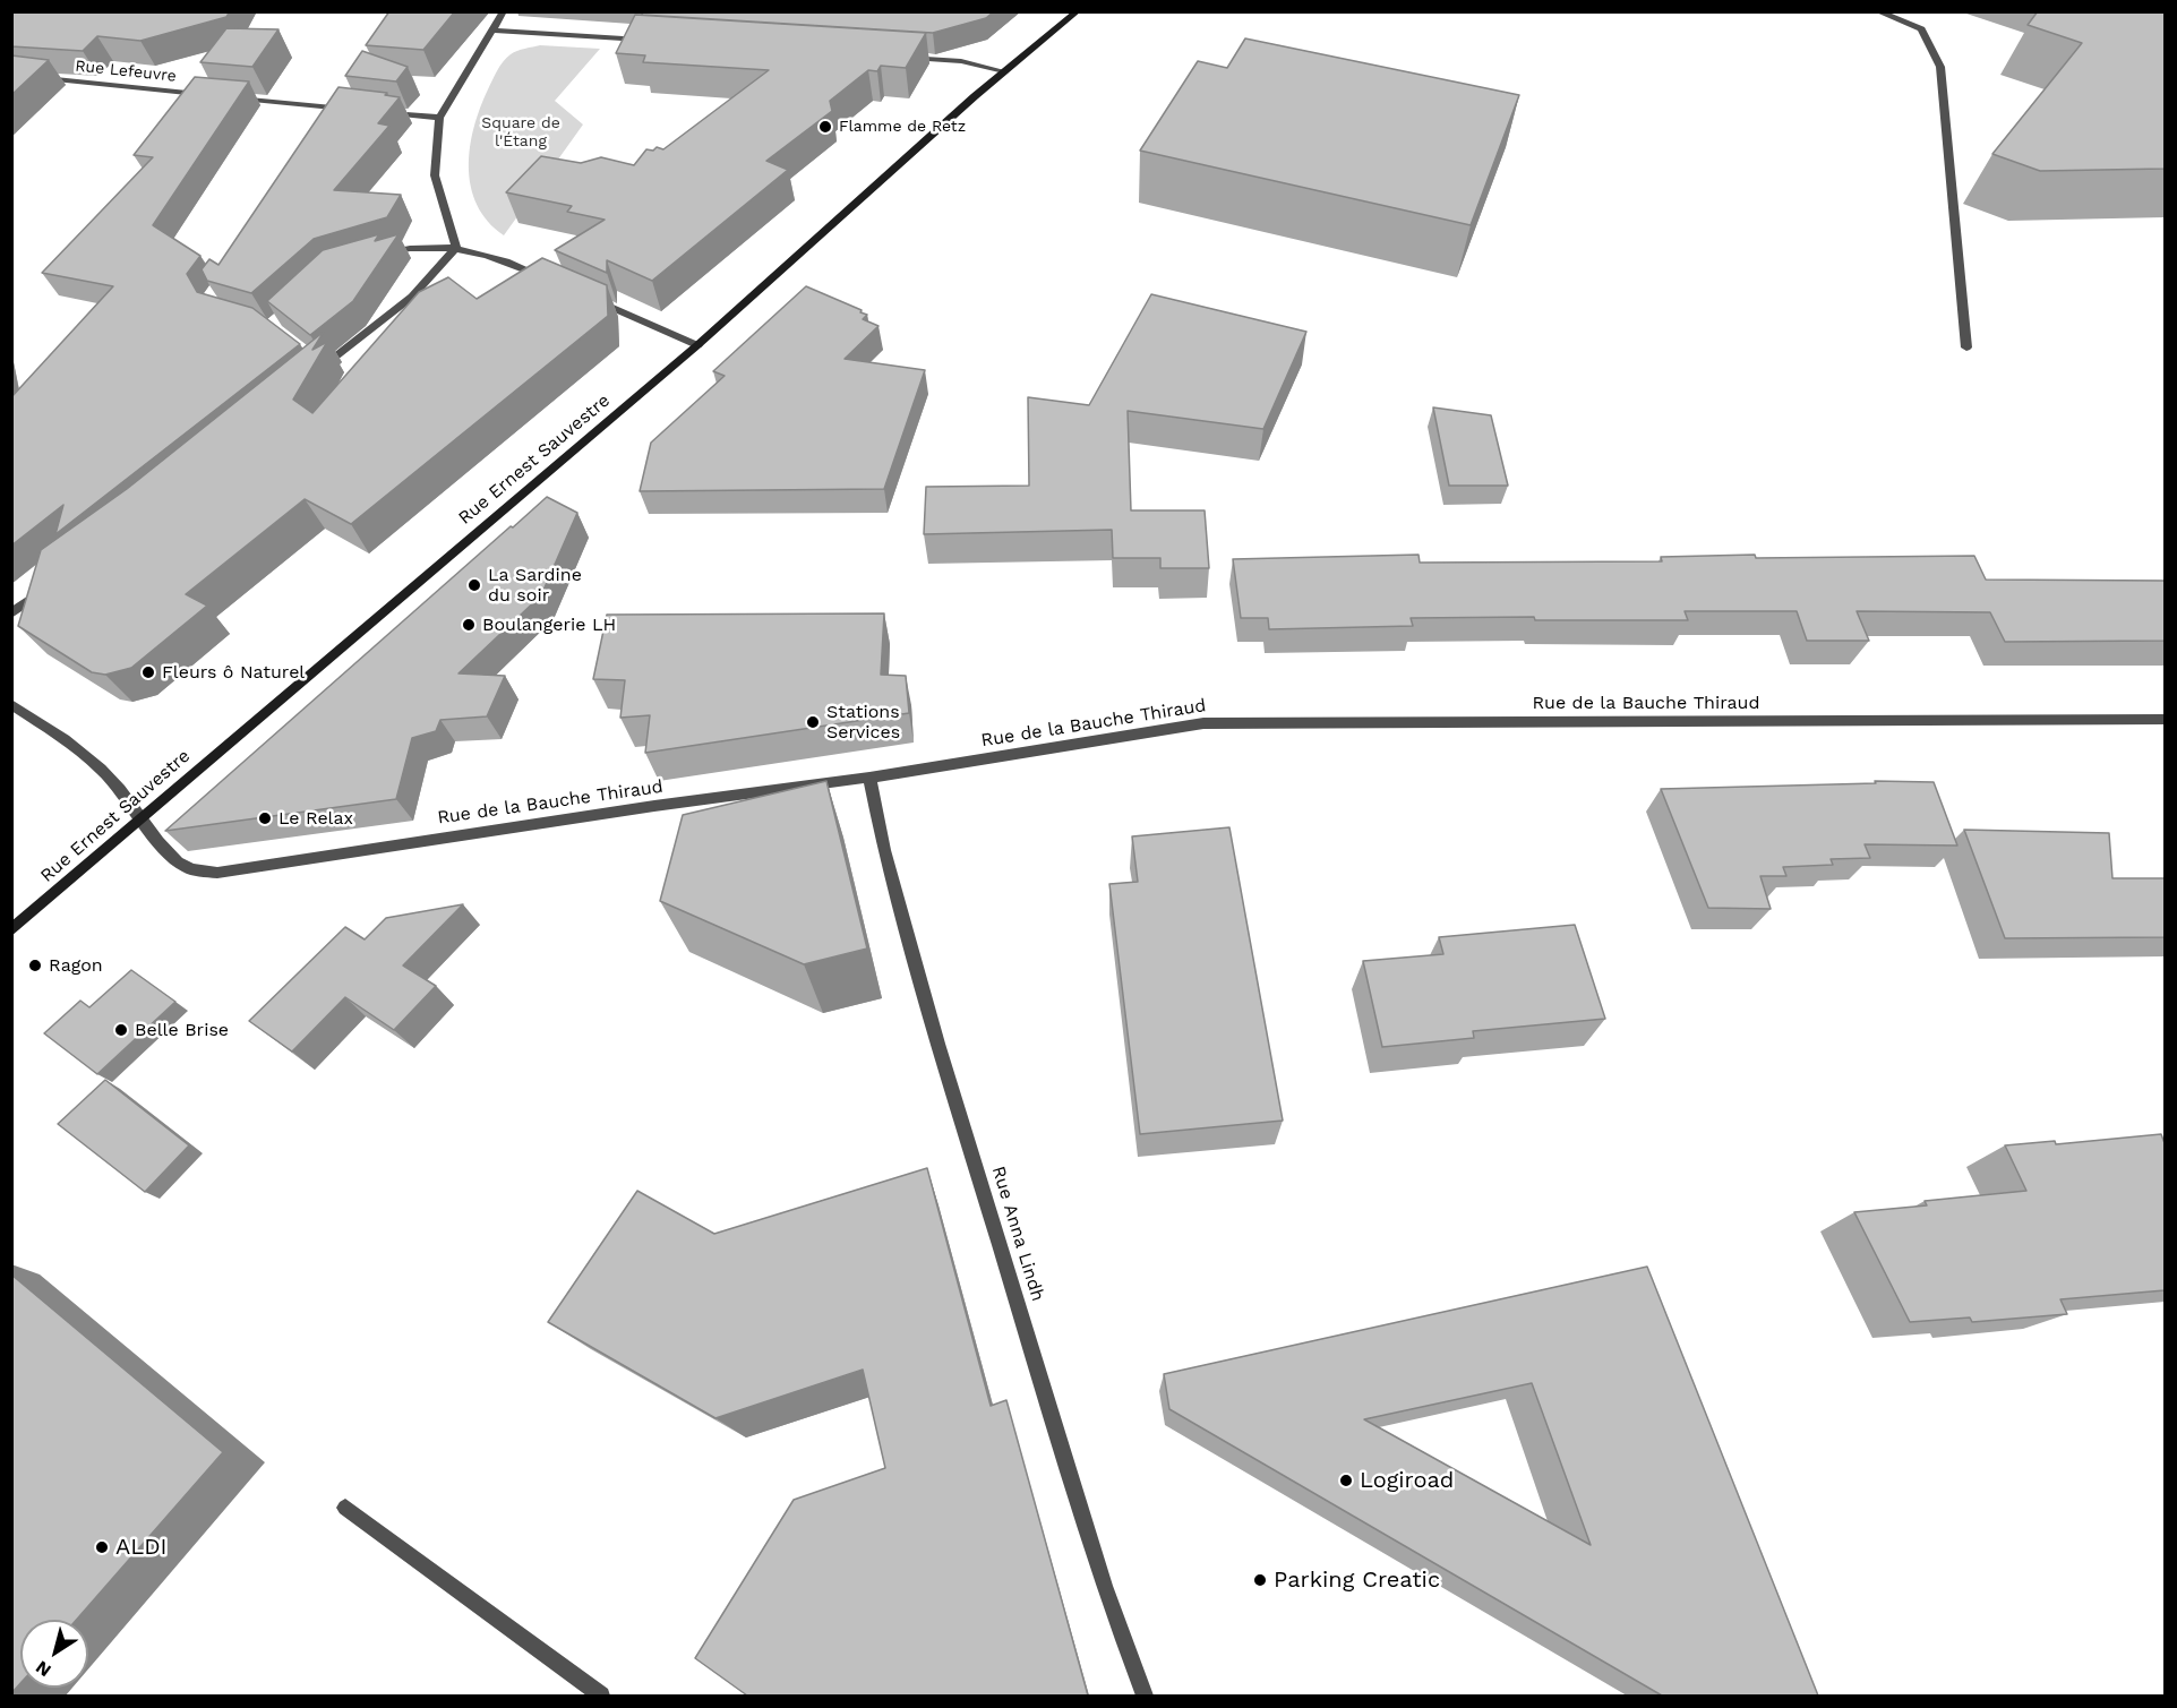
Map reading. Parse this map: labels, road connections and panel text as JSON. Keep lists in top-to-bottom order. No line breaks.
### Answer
{"streets":{"main road":["Rue Ernest Sauvestre"],"street":["Rue Lefeuvre","Rue de la Bauche Thiraud","Rue Anna Lindh"]},"crossings":[["Rue Ernest Sauvestre","Rue de la Bauche Thiraud"],["Rue de la Bauche Thiraud","Rue Anna Lindh"]],"parks":["Square de l'Étang"],"places":["Flamme de Retz","La Sardine du soir","Boulangerie LH","Fleurs ô Naturel","Stations Services","Le Relax","Ragon","Belle Brise","Logiroad","ALDI","Parking Creatic"],"north":"bottom left"}
